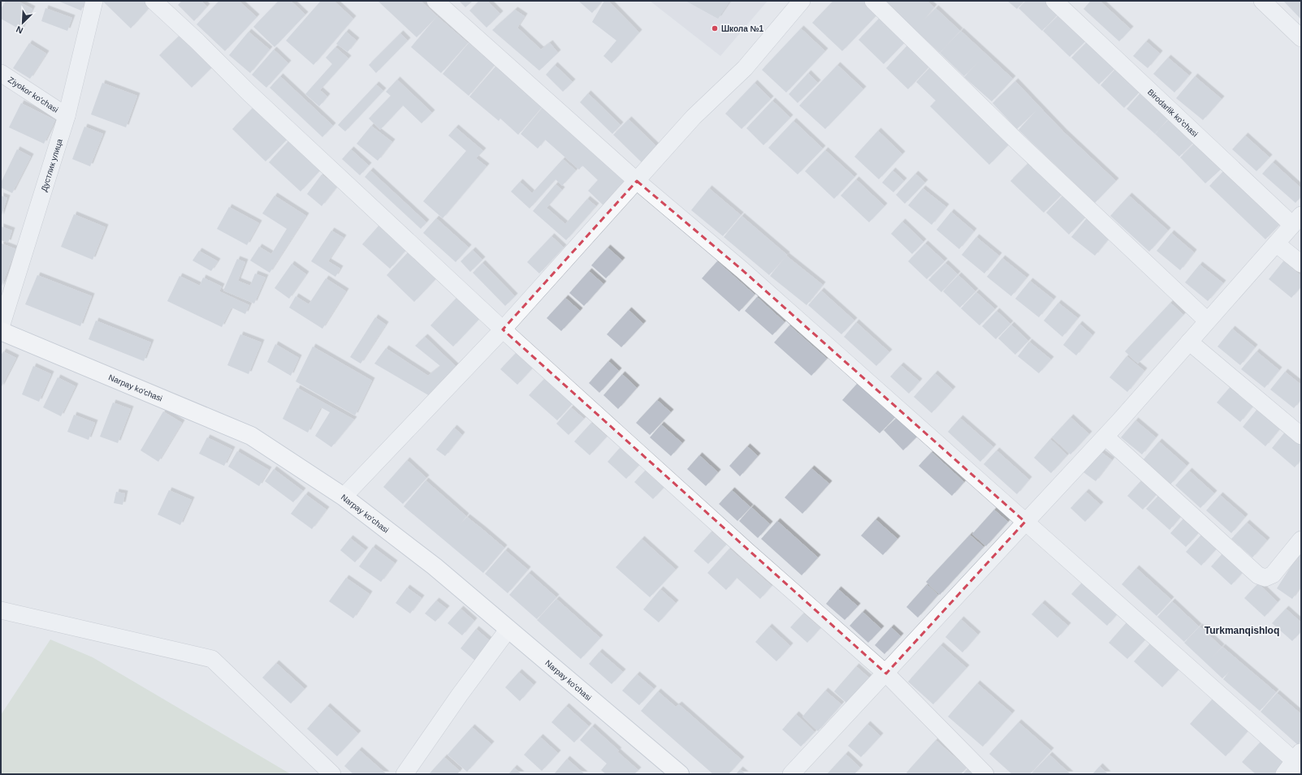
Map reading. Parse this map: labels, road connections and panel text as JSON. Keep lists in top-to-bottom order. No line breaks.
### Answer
{"streets":{"main road":["Narpay ko'chasi"],"street":["Ziyokor ko'chasi","Birodarlik ko'chasi","Дустлик улица"]},"crossings":[["Ziyokor ko'chasi","Дустлик улица"]],"districts":["Turkmanqishloq"],"places":["Школа №1"],"north":"bottom left"}
